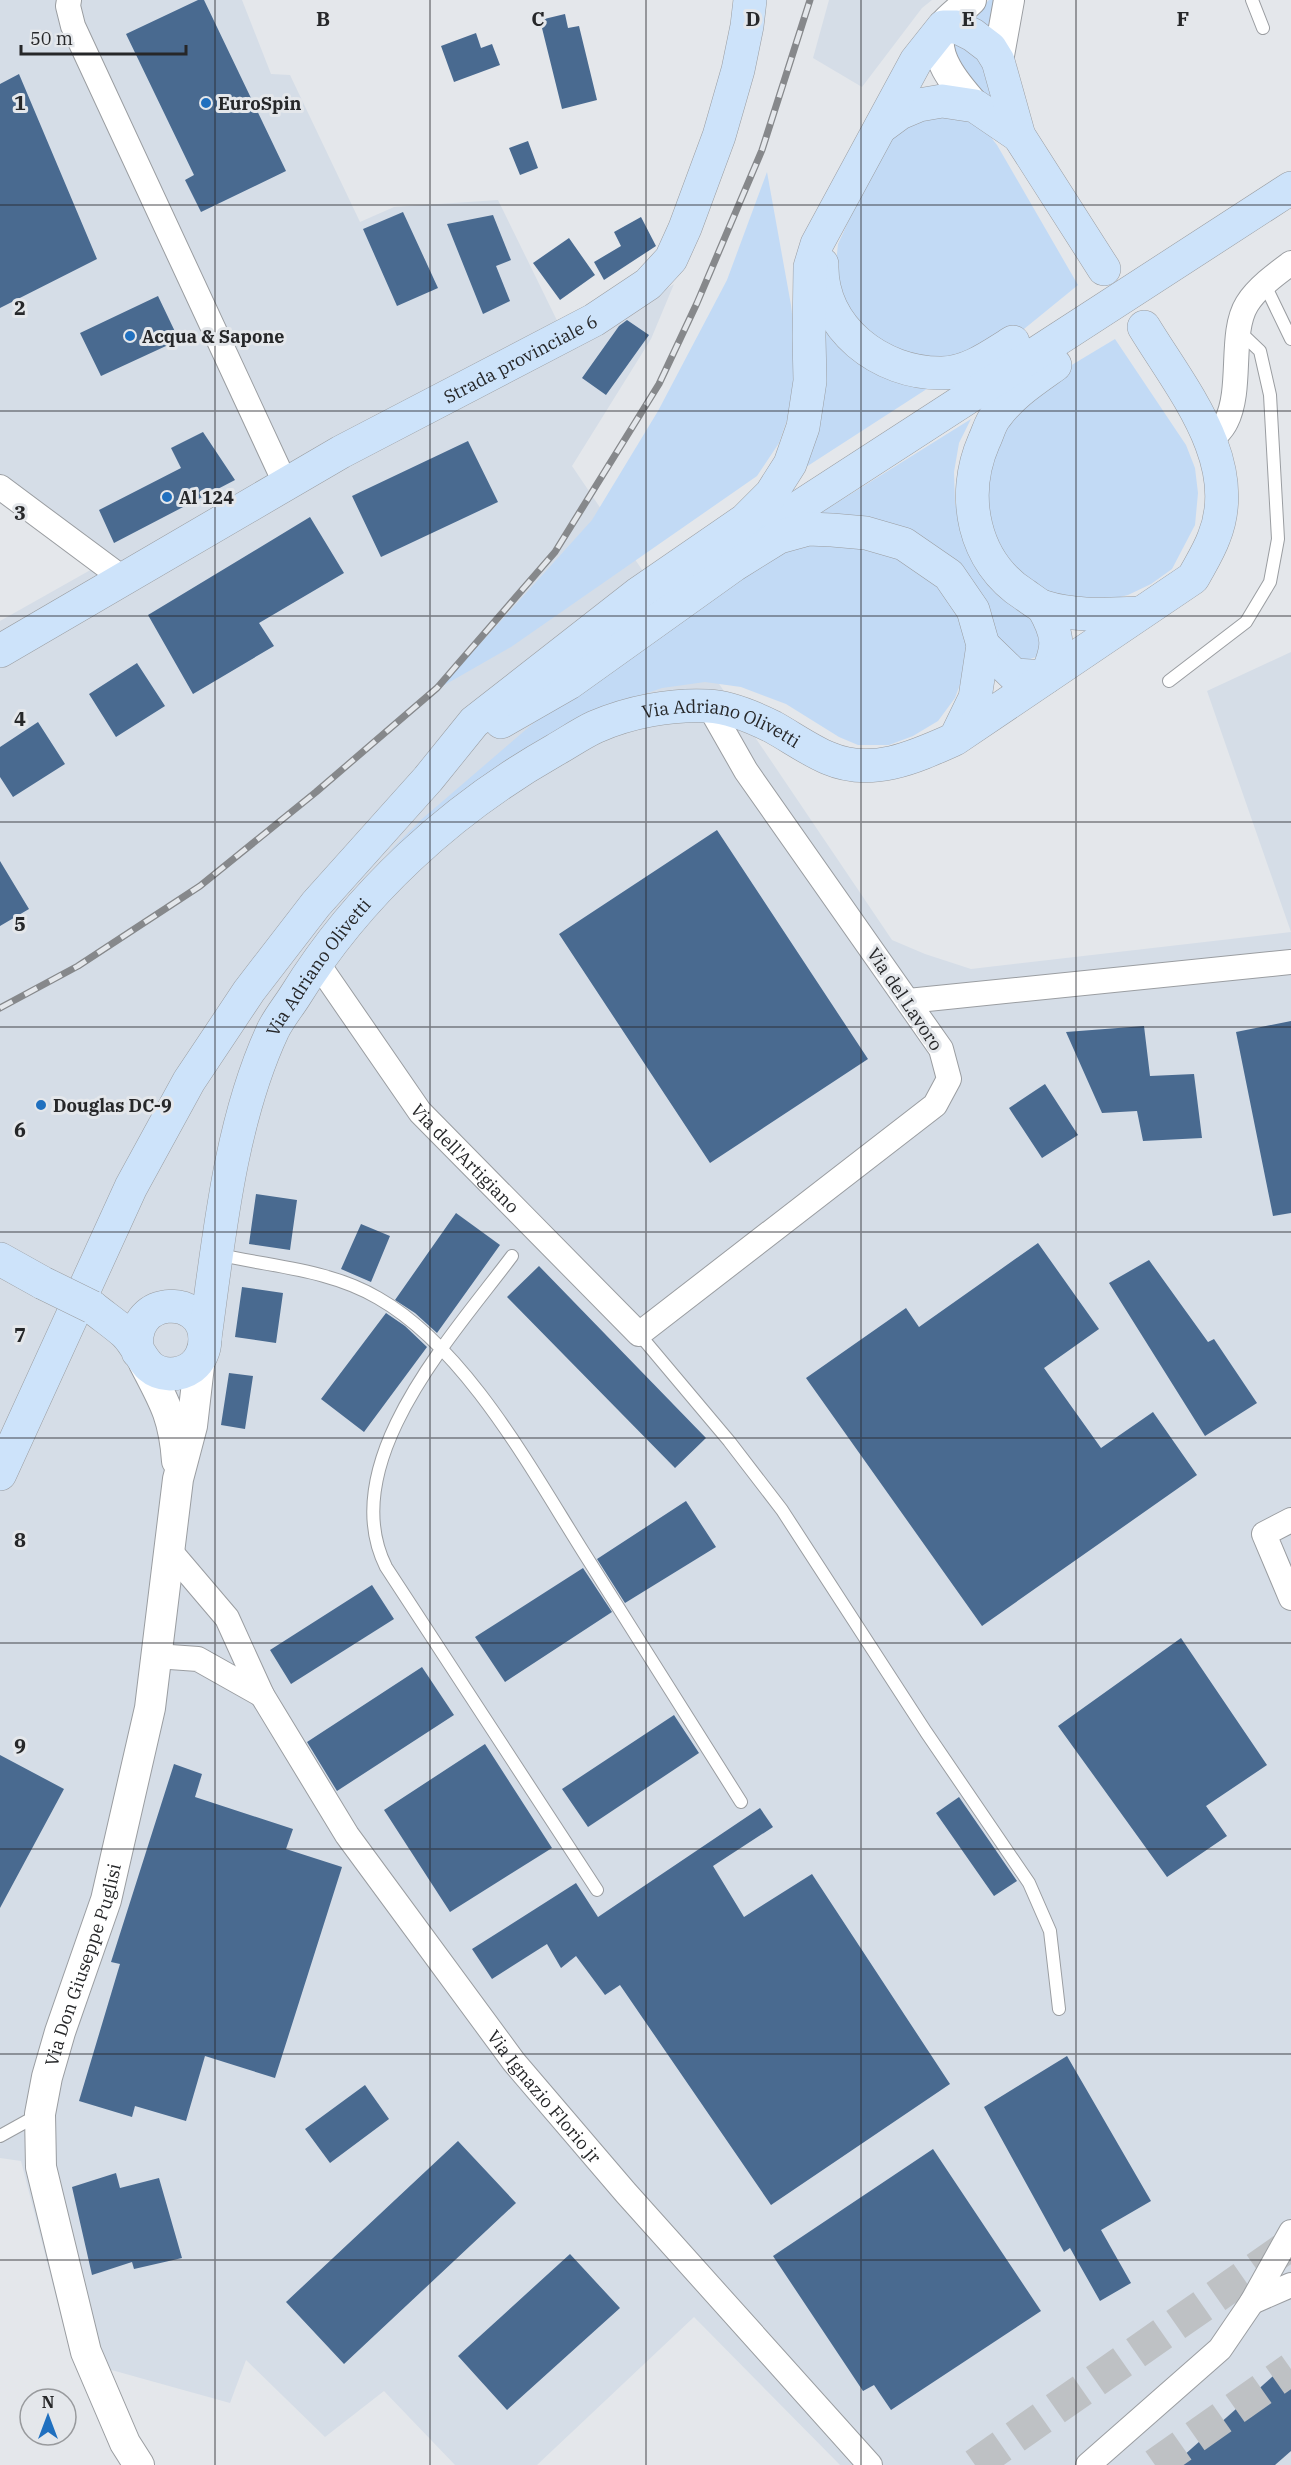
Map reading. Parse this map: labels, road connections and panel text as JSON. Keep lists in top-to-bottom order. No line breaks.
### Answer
{"streets":{"main road":["Strada provinciale 6","Via Adriano Olivetti"],"street":["Via del Lavoro","Via dell'Artigiano","Via Don Giuseppe Puglisi","Via Ignazio Florio jr"]},"crossings":[["Via Adriano Olivetti","Via del Lavoro"],["Via Adriano Olivetti","Via dell'Artigiano"],["Via Adriano Olivetti","Via Don Giuseppe Puglisi"],["Via del Lavoro","Via dell'Artigiano"],["Via Don Giuseppe Puglisi","Via Ignazio Florio jr"]],"places":["EuroSpin","Acqua & Sapone","Al 124","Douglas DC-9"],"scale_bar":"50 m","north":"top","grid":{"columns":["B","C","D","E","F"],"rows":["1","2","3","4","5","6","7","8","9"]}}
